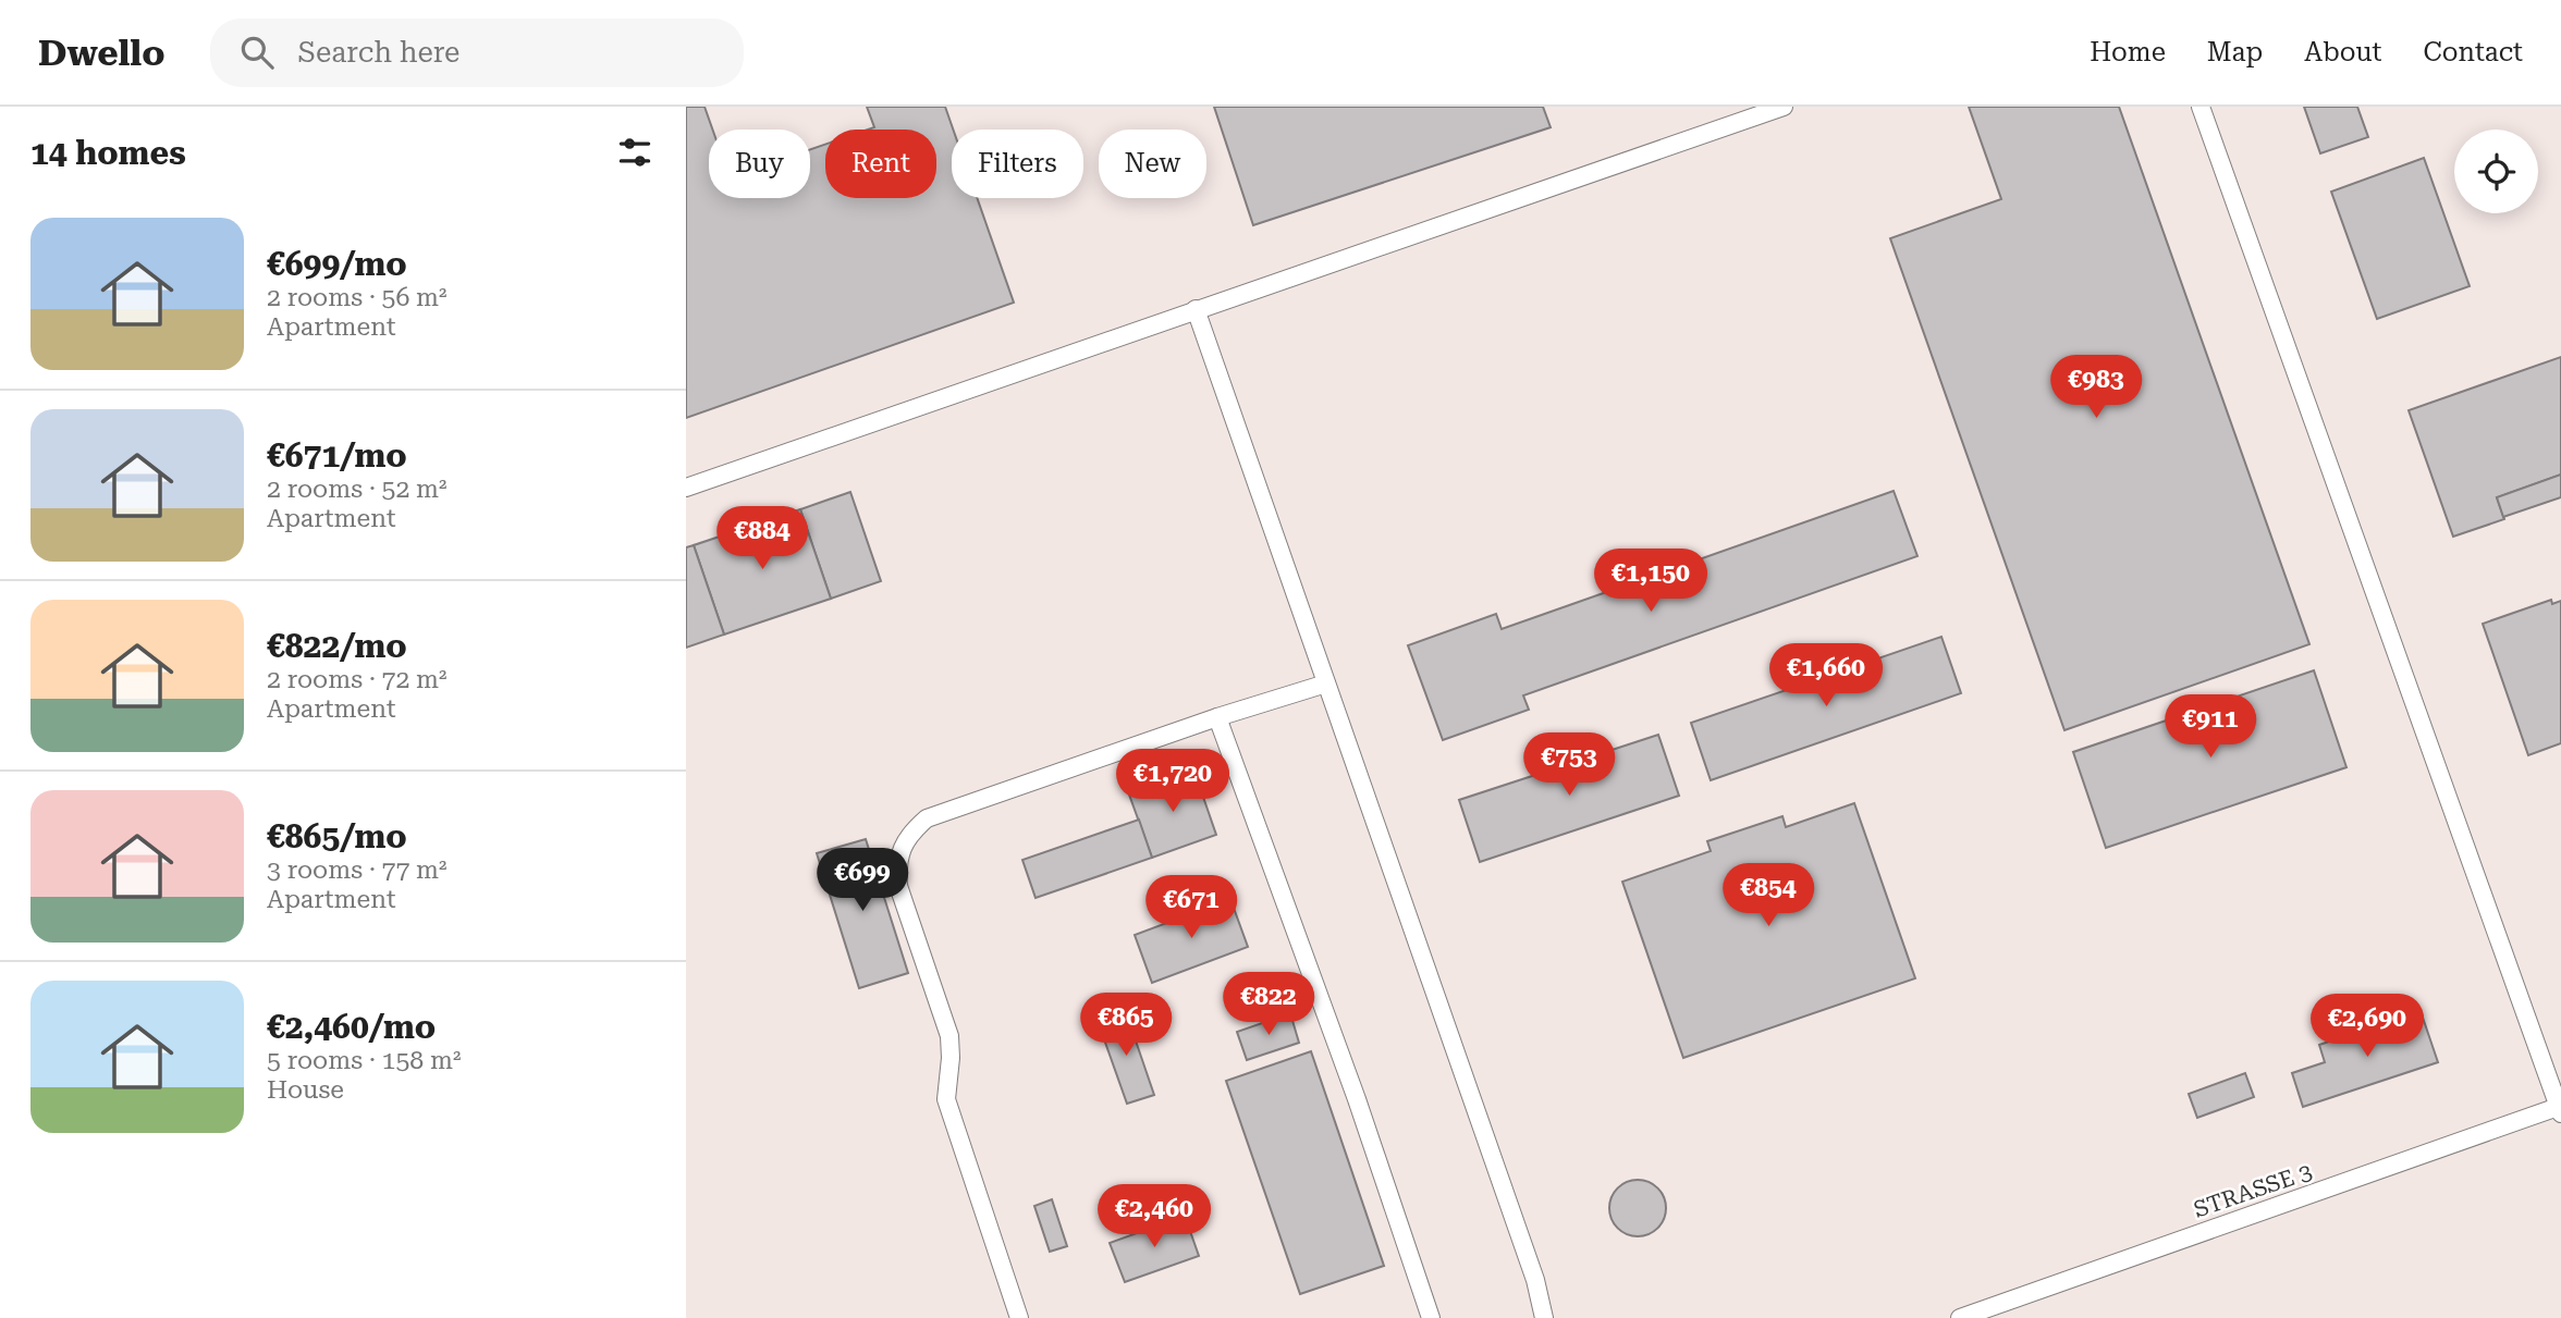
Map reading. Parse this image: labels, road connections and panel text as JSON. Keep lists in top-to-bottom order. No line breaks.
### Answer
{"streets":{"lane":["STRASSE 3"]},"page":{"header":"Dwello","search":"Search here","nav":["Home","Map","About","Contact"],"heading":"14 homes","chip":["Buy","Rent","Filters","New"],"list":[{"name":"€699/mo","note":"2 rooms · 56 m² · Apartment"},{"name":"€671/mo","note":"2 rooms · 52 m² · Apartment"},{"name":"€822/mo","note":"2 rooms · 72 m² · Apartment"},{"name":"€865/mo","note":"3 rooms · 77 m² · Apartment"},{"name":"€2,460/mo","note":"5 rooms · 158 m² · House"}],"price":["€983","€884","€1,150","€1,660","€911","€753","€1,720","€699","€854","€671","€822","€865","€2,690","€2,460"]}}
